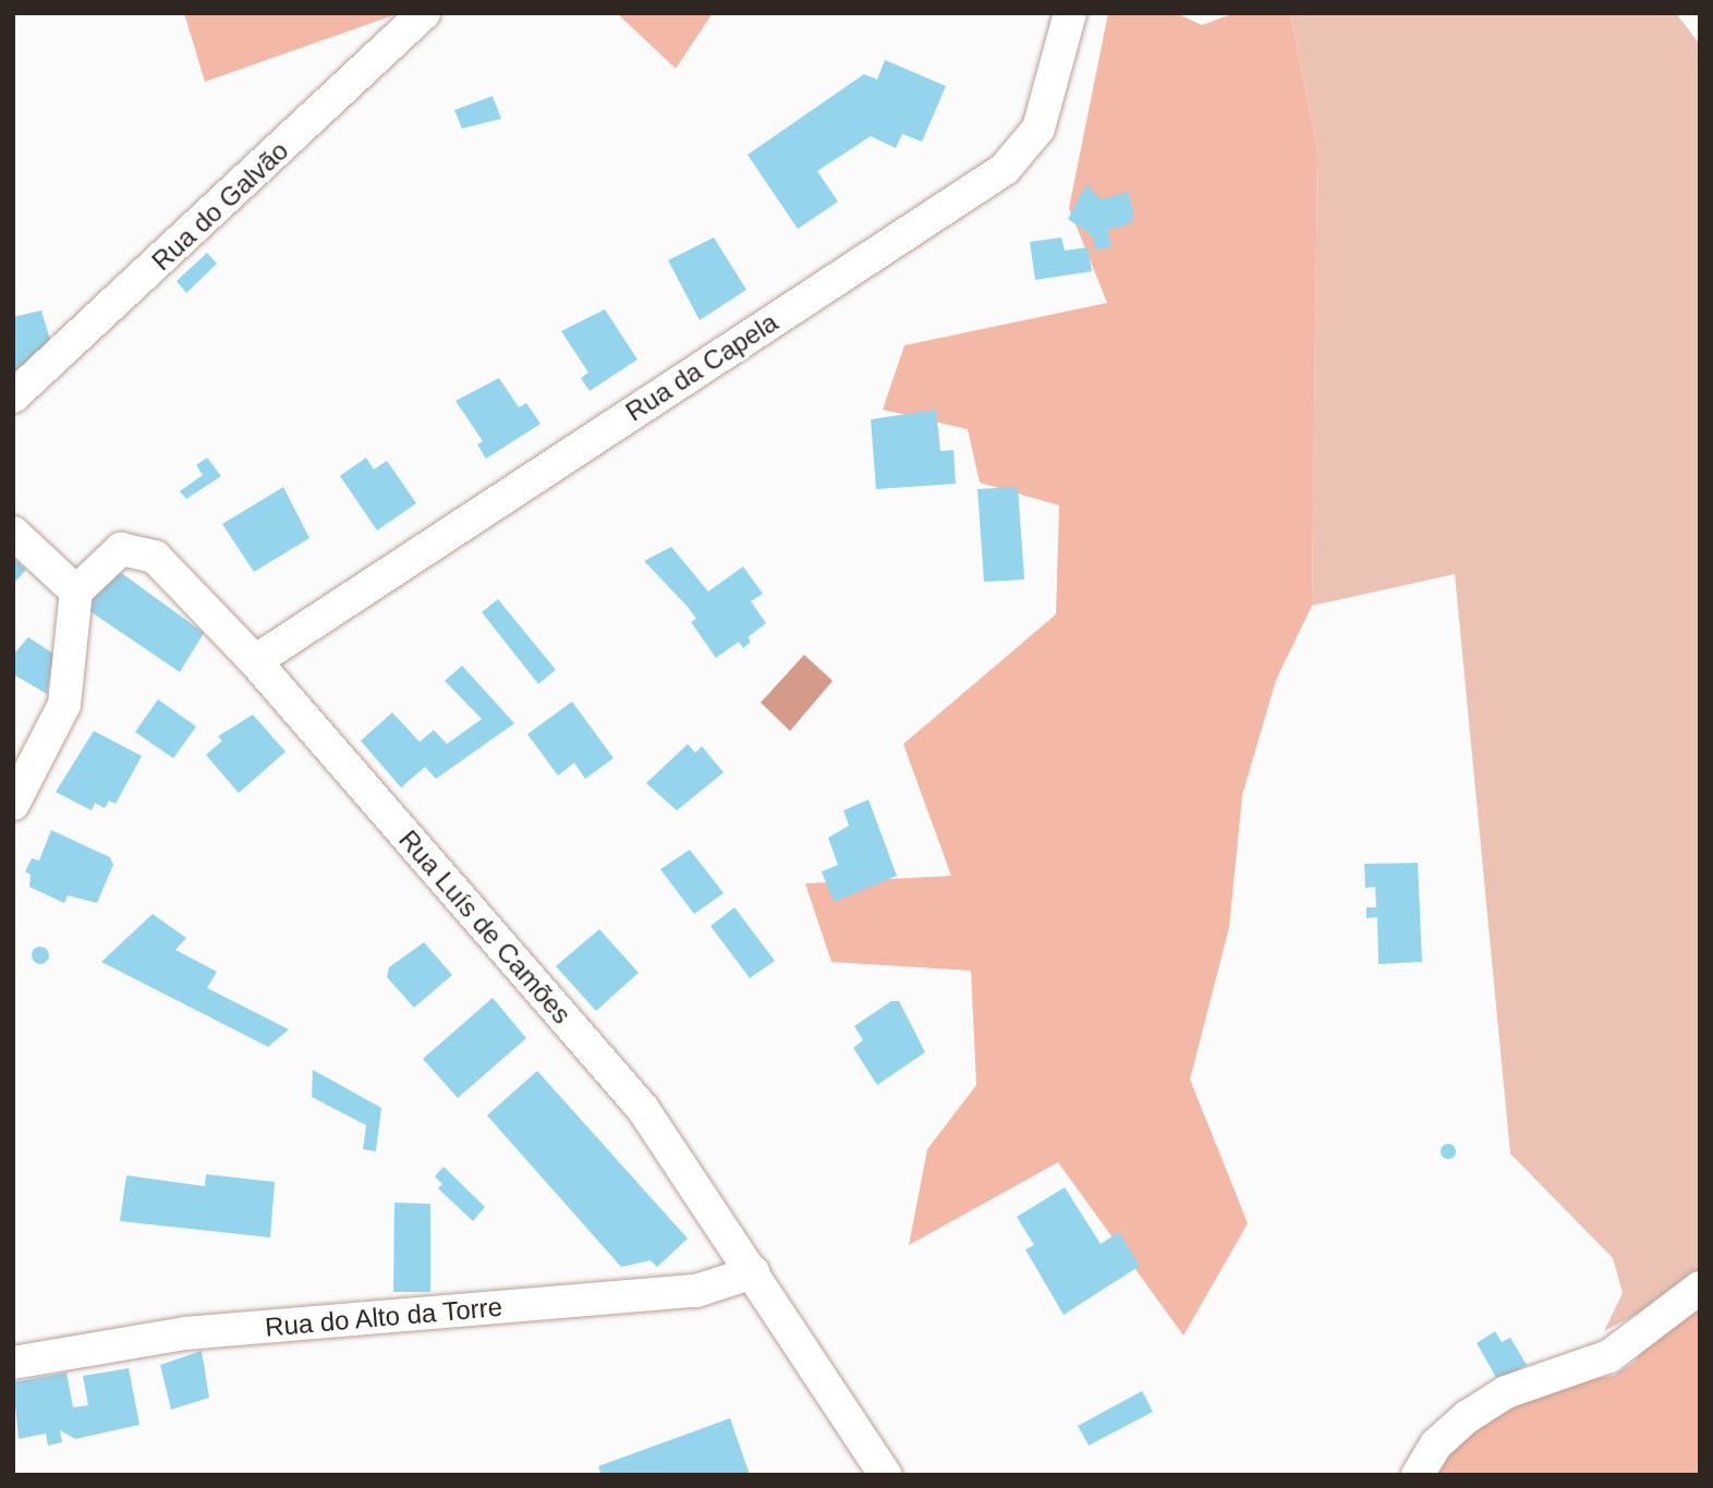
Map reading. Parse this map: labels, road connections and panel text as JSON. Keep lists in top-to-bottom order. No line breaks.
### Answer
{"streets":{"street":["Rua do Galvão","Rua da Capela","Rua Luís de Camões","Rua do Alto da Torre"]},"crossings":[["Rua da Capela","Rua Luís de Camões"],["Rua Luís de Camões","Rua do Alto da Torre"]]}
